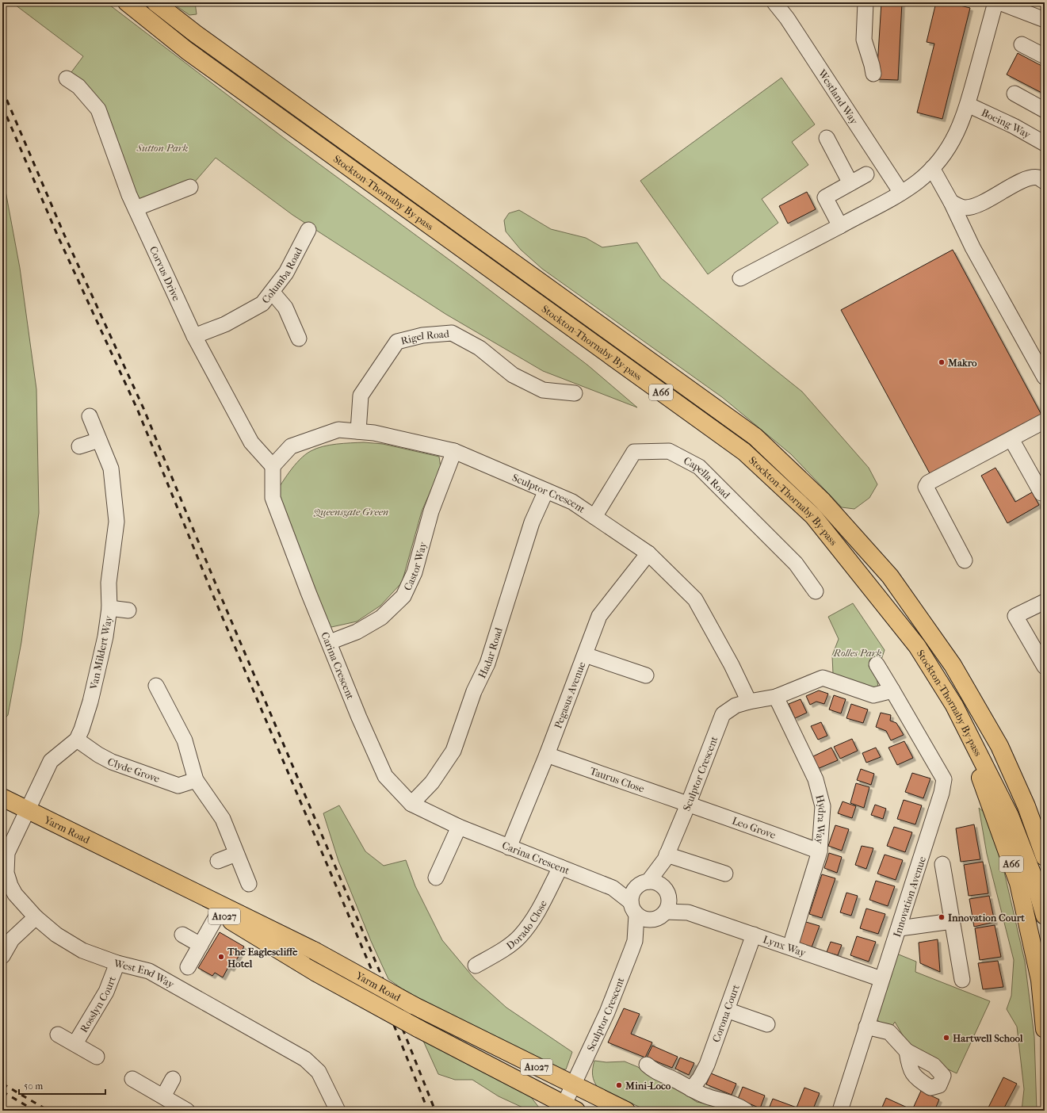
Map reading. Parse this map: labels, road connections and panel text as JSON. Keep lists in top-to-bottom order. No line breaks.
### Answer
{"streets":{"main road":["Stockton-Thornaby By-pass","A66","Yarm Road","A1027"],"street":["Westland Way","Boeing Way","Corvus Drive","Columba Road","Rigel Road","Capella Road","Sculptor Crescent","Castor Way","Van Mildert Way","Hadar Road","Carina Crescent","Pegasus Avenue","Clyde Grove","Taurus Close","Hydra Way","Leo Grove","Innovation Avenue","Dorado Close","Lynx Way","West End Way","Rosslyn Court","Corona Court"]},"crossings":[["Stockton-Thornaby By-pass","A66"],["Corvus Drive","Columba Road"],["Corvus Drive","Sculptor Crescent"],["Corvus Drive","Carina Crescent"],["Rigel Road","Sculptor Crescent"],["Capella Road","Sculptor Crescent"],["Sculptor Crescent","Castor Way"],["Sculptor Crescent","Hadar Road"],["Sculptor Crescent","Carina Crescent"],["Sculptor Crescent","Pegasus Avenue"],["Sculptor Crescent","Taurus Close"],["Sculptor Crescent","Hydra Way"],["Sculptor Crescent","Leo Grove"],["Sculptor Crescent","Yarm Road"],["Sculptor Crescent","Lynx Way"],["Castor Way","Carina Crescent"],["Van Mildert Way","Clyde Grove"],["Van Mildert Way","Yarm Road"],["Van Mildert Way","West End Way"],["Hadar Road","Carina Crescent"],["Carina Crescent","Pegasus Avenue"],["Carina Crescent","Dorado Close"],["Carina Crescent","Lynx Way"],["Pegasus Avenue","Taurus Close"],["Taurus Close","Leo Grove"],["Hydra Way","Leo Grove"],["Hydra Way","Lynx Way"],["Yarm Road","West End Way"],["Innovation Avenue","Lynx Way"],["Lynx Way","Corona Court"],["West End Way","Rosslyn Court"]],"parks":["Sutton Park","Queensgate Green","Rolles Park"],"places":["Makro","Innovation Court","The Eaglescliffe Hotel","Hartwell School","Mini-Loco"],"scale_bar":"50 m"}
